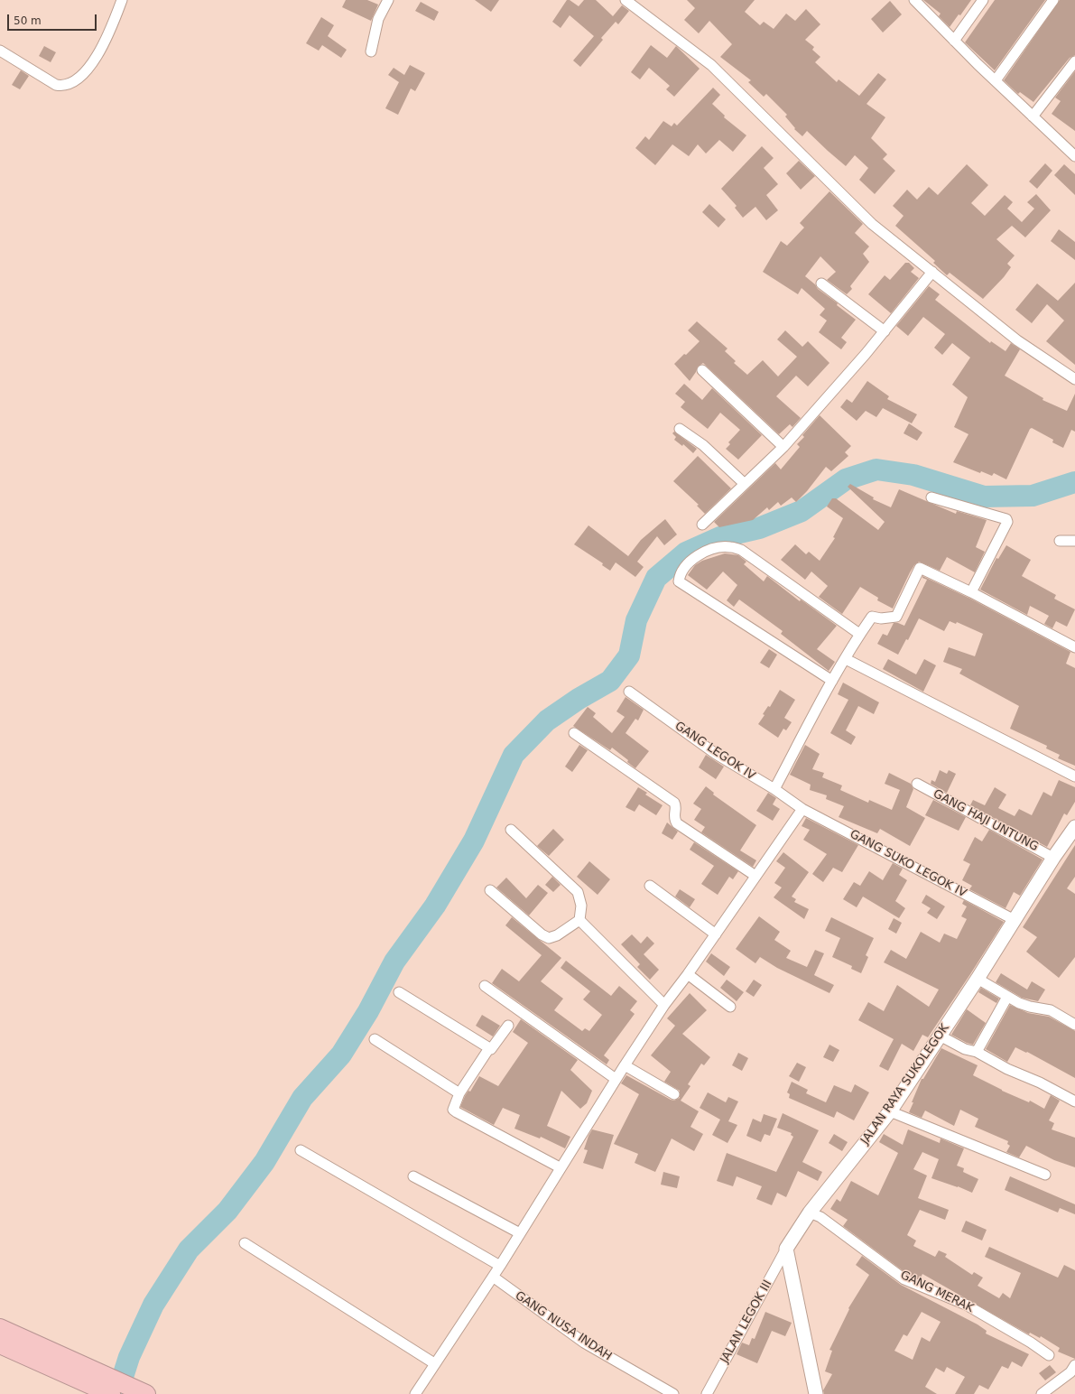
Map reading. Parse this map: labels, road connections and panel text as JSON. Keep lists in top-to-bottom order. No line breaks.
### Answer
{"streets":{"street":["GANG LEGOK IV","GANG HAJI UNTUNG","GANG SUKO LEGOK IV","JALAN RAYA SUKOLEGOK","GANG MERAK","JALAN LEGOK III","GANG NUSA INDAH"]},"crossings":[["GANG LEGOK IV","GANG SUKO LEGOK IV"],["GANG HAJI UNTUNG","JALAN RAYA SUKOLEGOK"],["GANG SUKO LEGOK IV","JALAN RAYA SUKOLEGOK"],["JALAN RAYA SUKOLEGOK","GANG MERAK"],["JALAN RAYA SUKOLEGOK","JALAN LEGOK III"]],"scale_bar":"50 m"}
